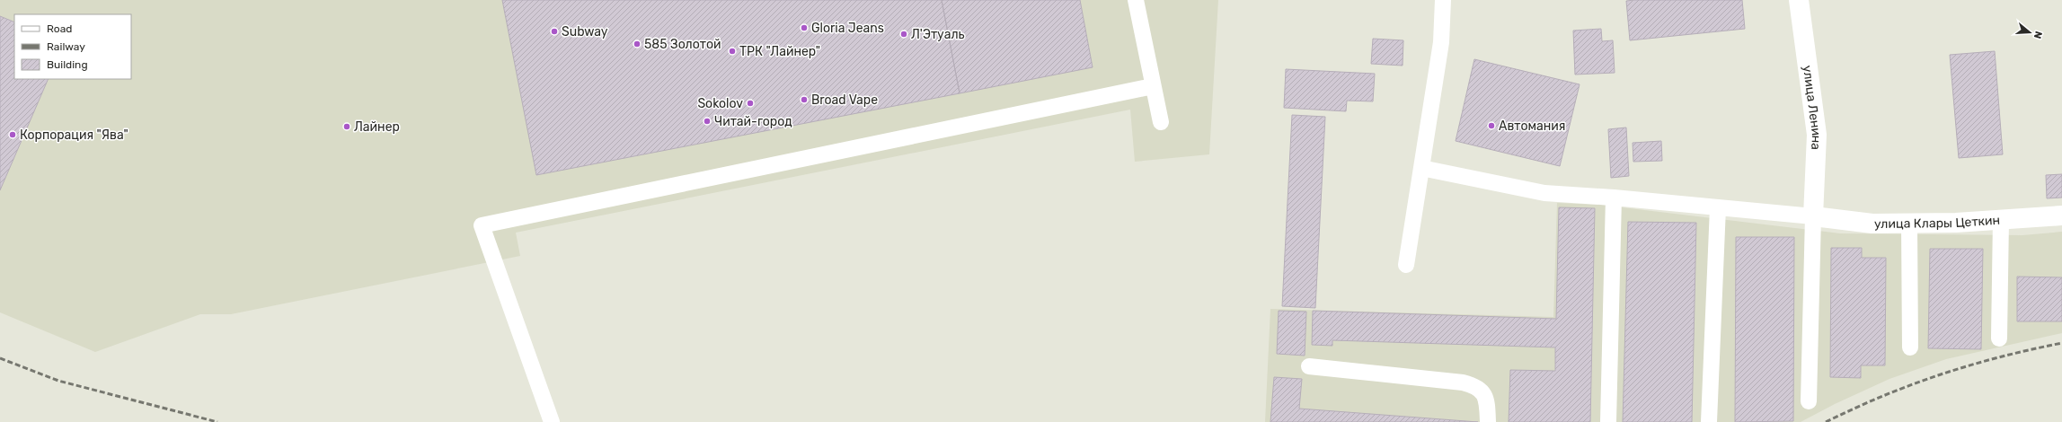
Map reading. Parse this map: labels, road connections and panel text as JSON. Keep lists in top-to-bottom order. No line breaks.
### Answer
{"streets":{"street":["улица Ленина","улица Клары Цеткин"]},"crossings":[["улица Ленина","улица Клары Цеткин"]],"places":["Gloria Jeans","Subway","Л'Этуаль","585 Золотой","ТРК \"Лайнер\"","Broad Vape","Sokolov","Читай-город","Автомания","Лайнер","Корпорация \"Ява\""],"legend":["Road","Railway","Building"],"north":"right"}
